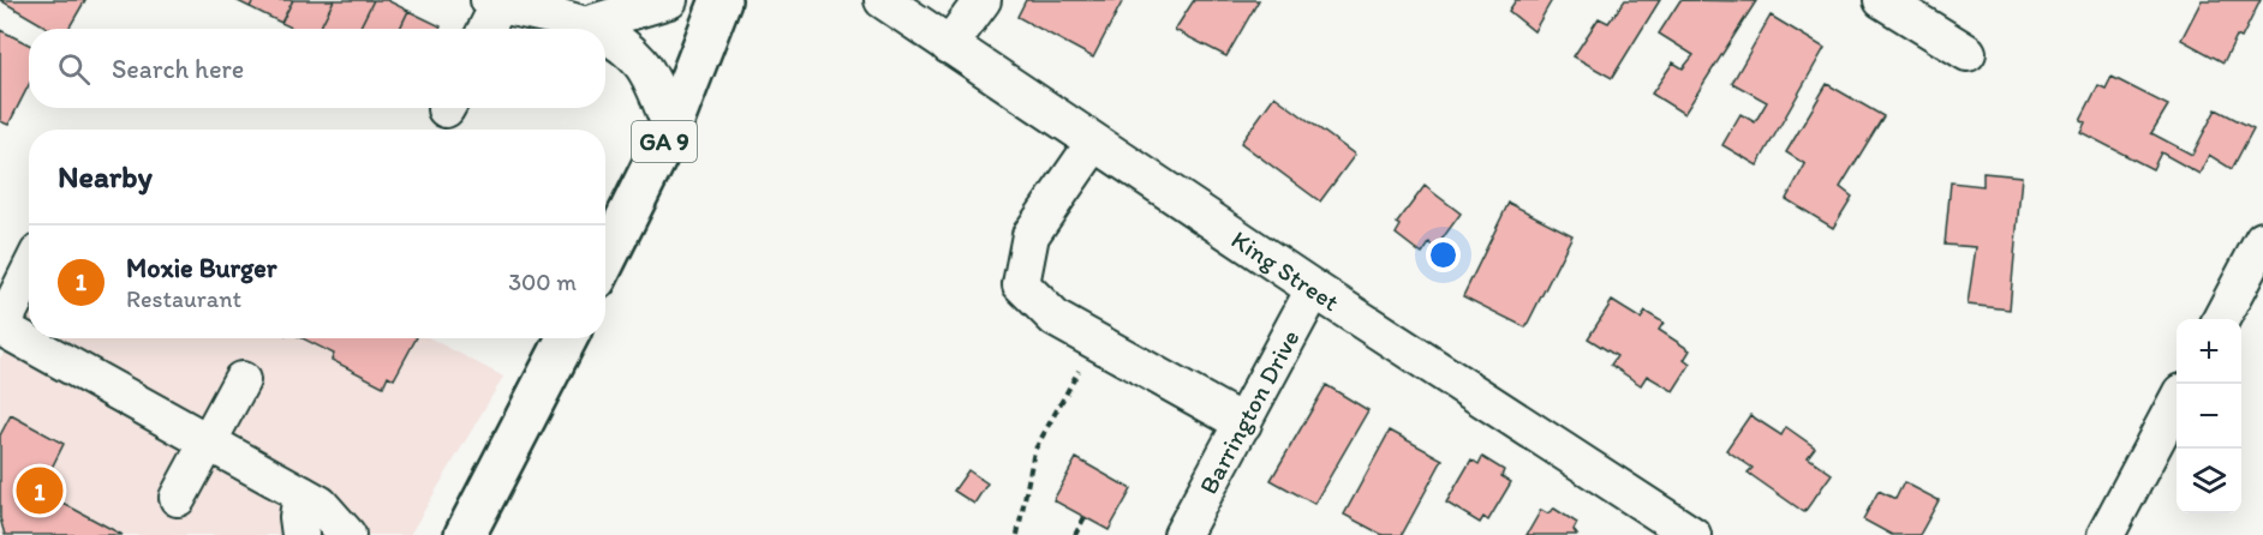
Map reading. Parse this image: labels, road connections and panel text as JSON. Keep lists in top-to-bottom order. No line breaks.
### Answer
{"streets":{"main road":["GA 9"],"street":["King Street","Barrington Drive"]},"crossings":[["King Street","Barrington Drive"]],"page":{"search":"Search here","heading":"Nearby","list":[{"mark":"1","name":"Moxie Burger","note":"Restaurant","value":"300 m"}],"map_buttons":["+","−"],"pins":"1"}}
